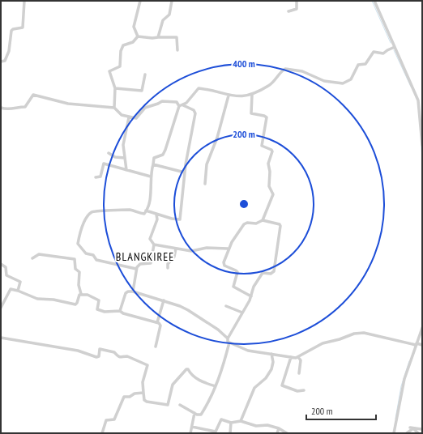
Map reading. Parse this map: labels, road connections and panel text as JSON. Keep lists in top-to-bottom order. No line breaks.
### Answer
{"districts":["BLANGKIREE"],"scale_bar":"200 m","rings":["400 m","200 m"]}
